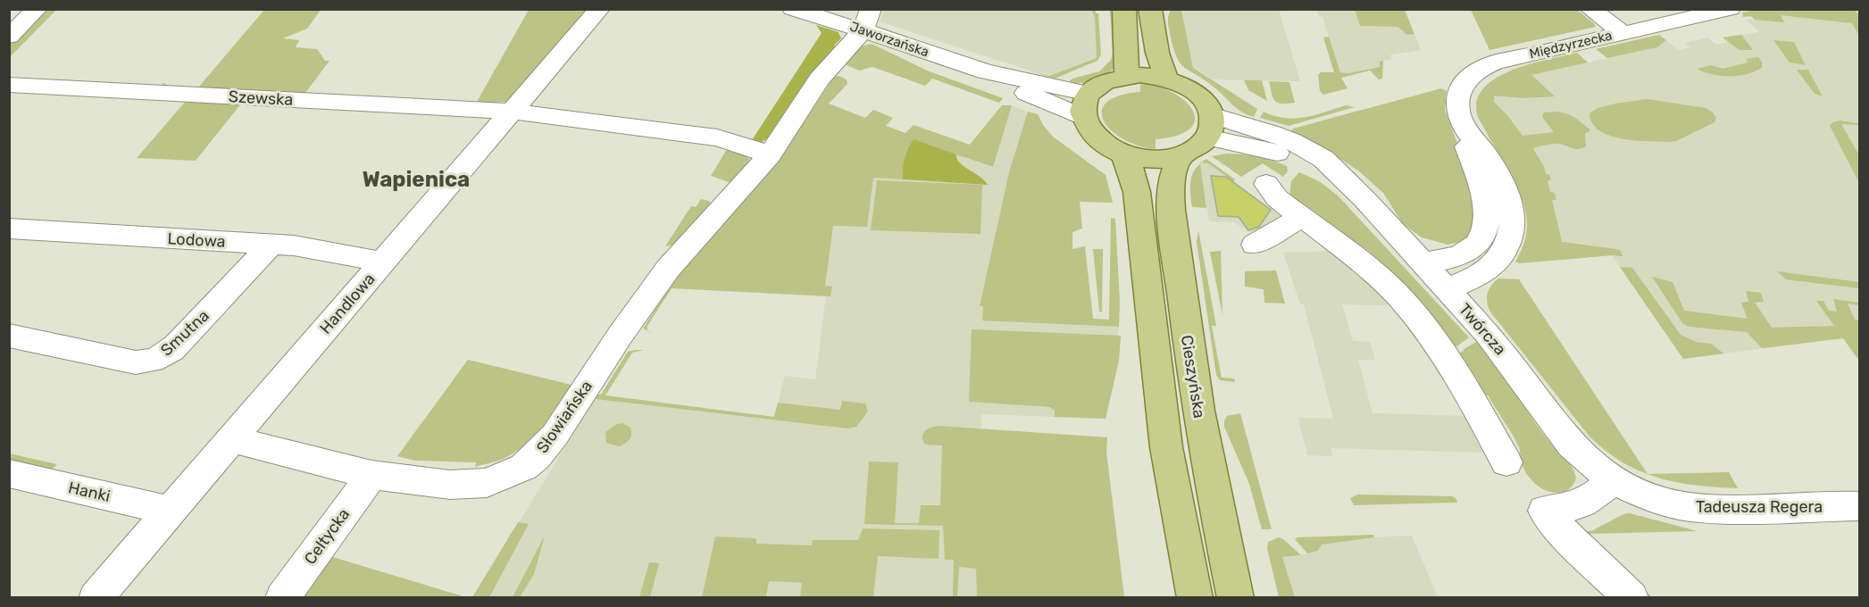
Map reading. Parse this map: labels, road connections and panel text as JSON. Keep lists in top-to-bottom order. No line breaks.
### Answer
{"streets":{"main road":["Cieszyńska"],"street":["Jaworzańska","Międzyrzecka","Szewska","Lodowa","Handlowa","Twórcza","Smutna","Słowiańska","Hanki","Tadeusza Regera","Celtycka"]},"crossings":[["Jaworzańska","Twórcza"],["Jaworzańska","Cieszyńska"],["Jaworzańska","Słowiańska"],["Międzyrzecka","Twórcza"],["Szewska","Handlowa"],["Lodowa","Handlowa"],["Lodowa","Smutna"],["Handlowa","Słowiańska"],["Handlowa","Hanki"],["Twórcza","Cieszyńska"],["Twórcza","Tadeusza Regera"],["Słowiańska","Celtycka"]],"districts":["Wapienica"]}
